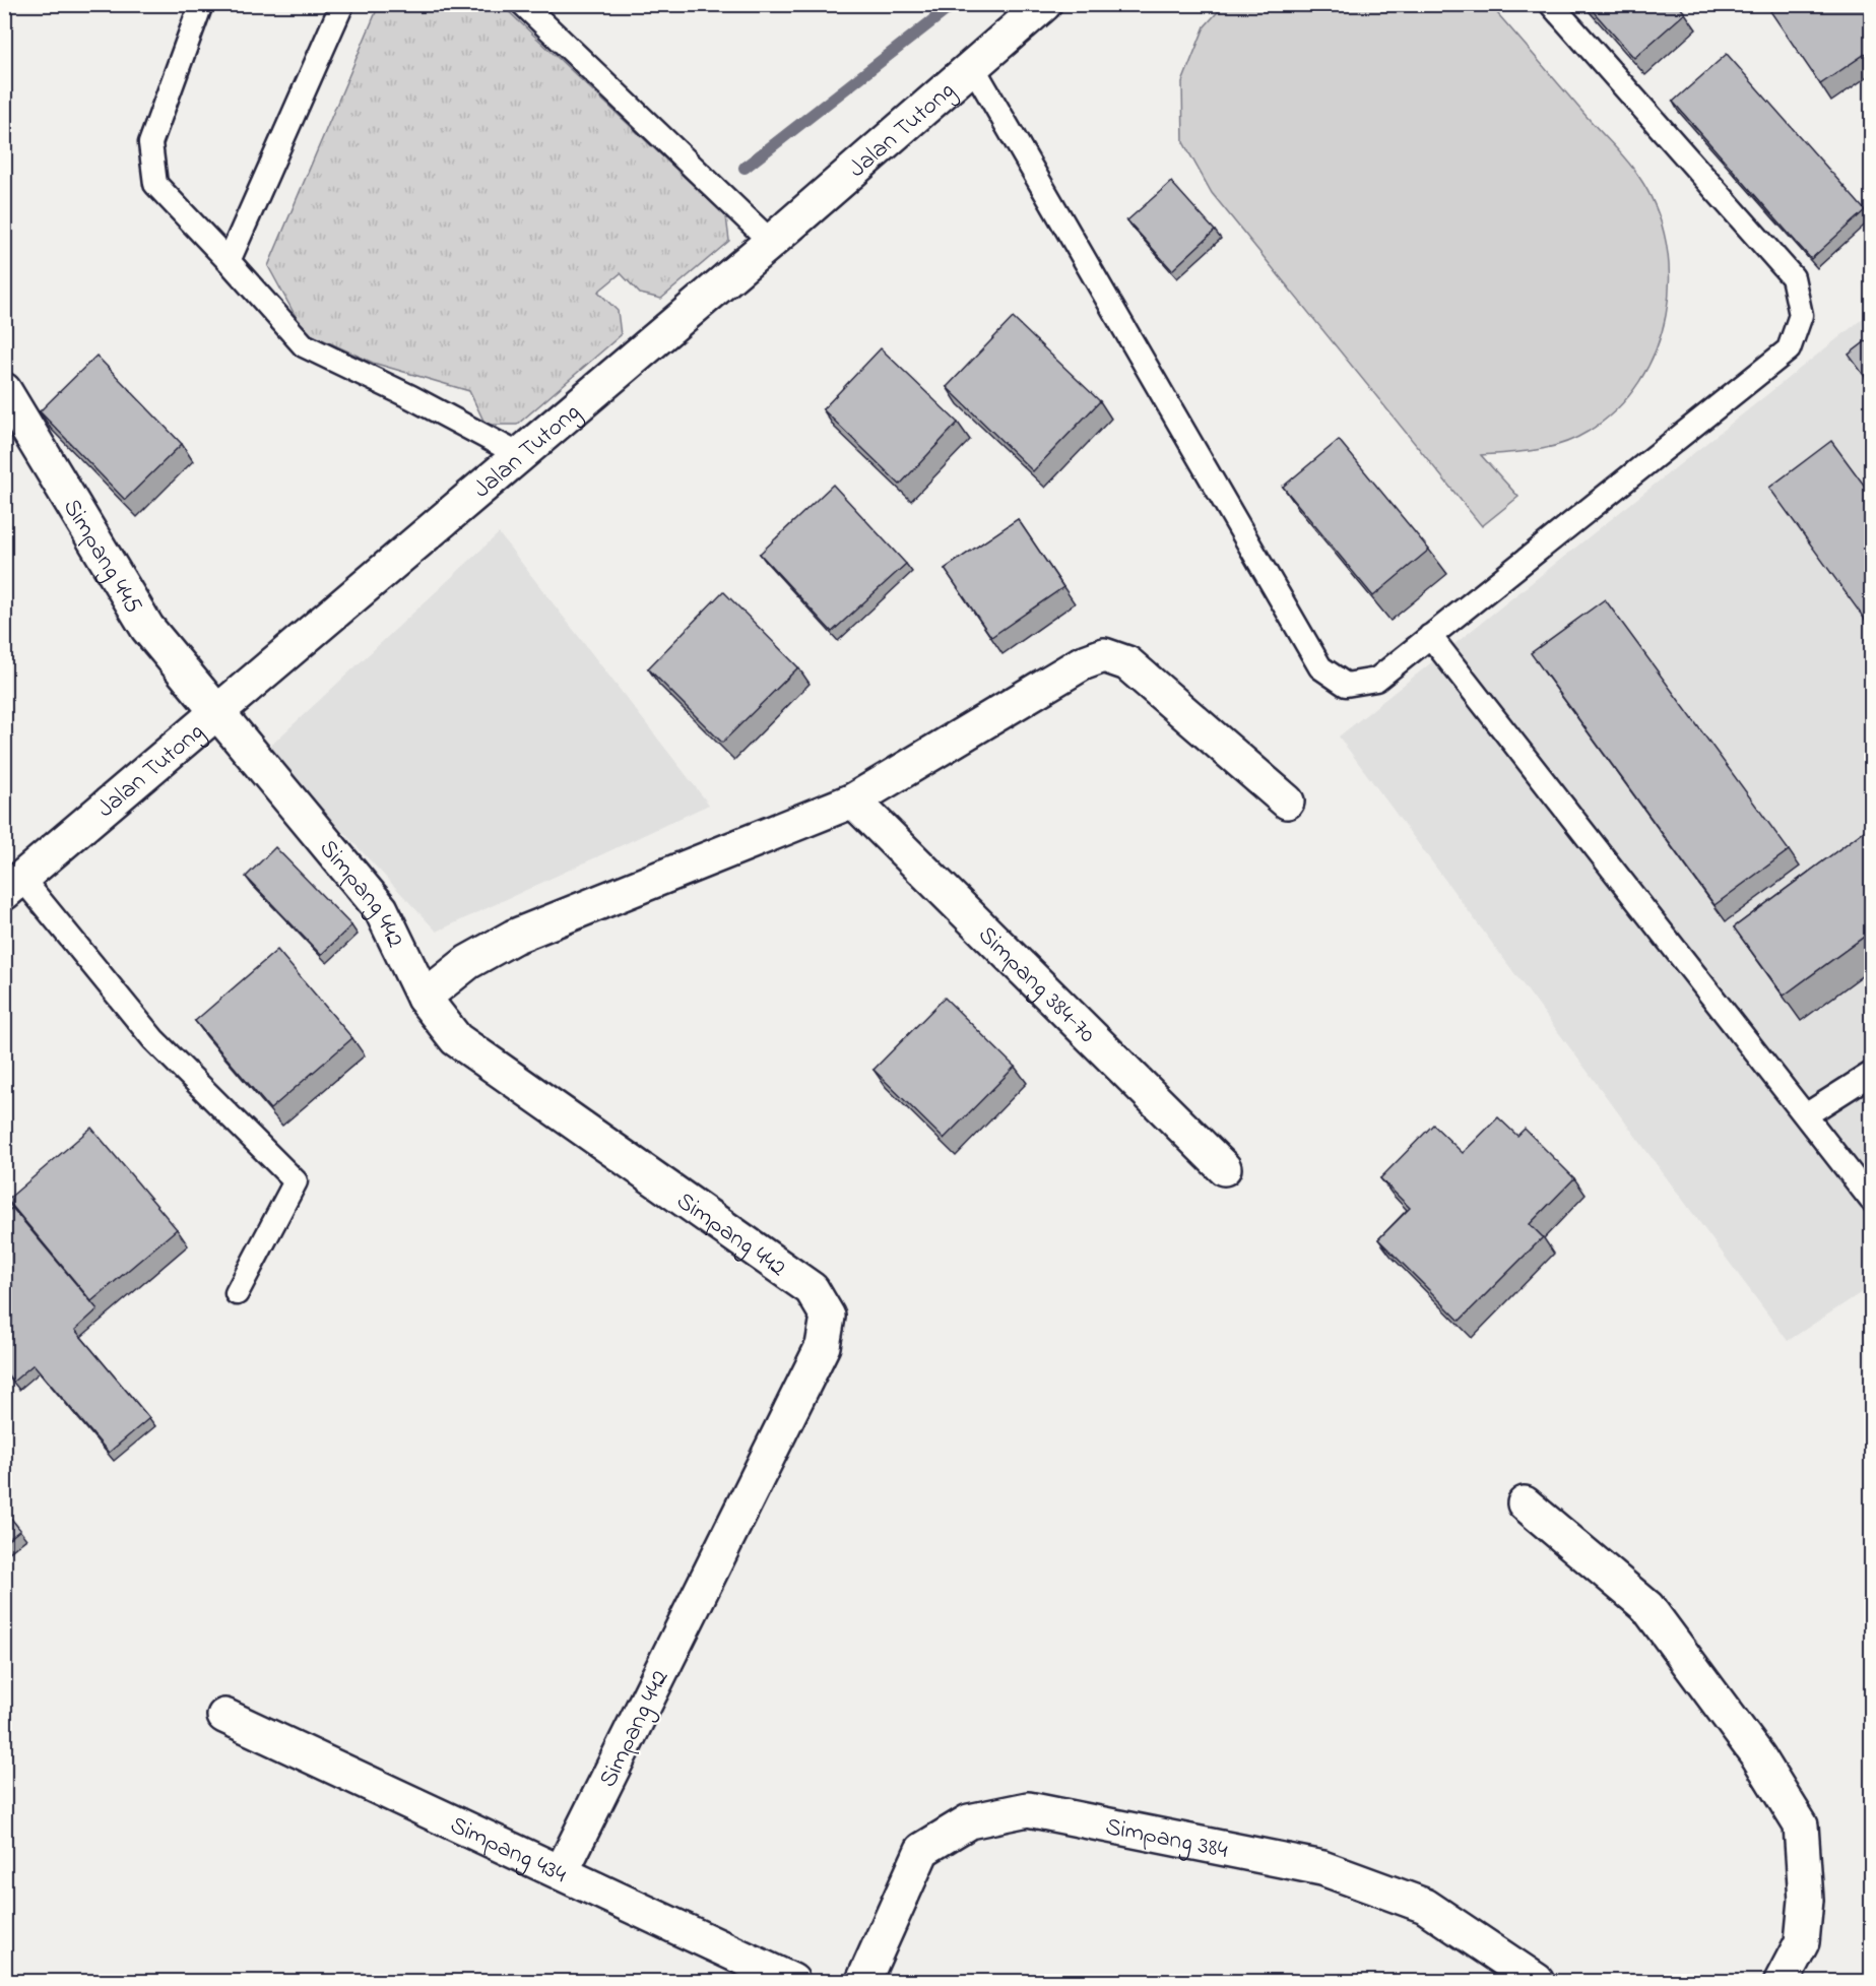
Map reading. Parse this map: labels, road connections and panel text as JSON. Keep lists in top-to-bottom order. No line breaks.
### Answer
{"streets":{"street":["Jalan Tutong","Simpang 445","Simpang 442","Simpang 384-70","Simpang 384","Simpang 434"]},"crossings":[["Jalan Tutong","Simpang 445"],["Jalan Tutong","Simpang 442"],["Simpang 445","Simpang 442"],["Simpang 442","Simpang 434"]]}
